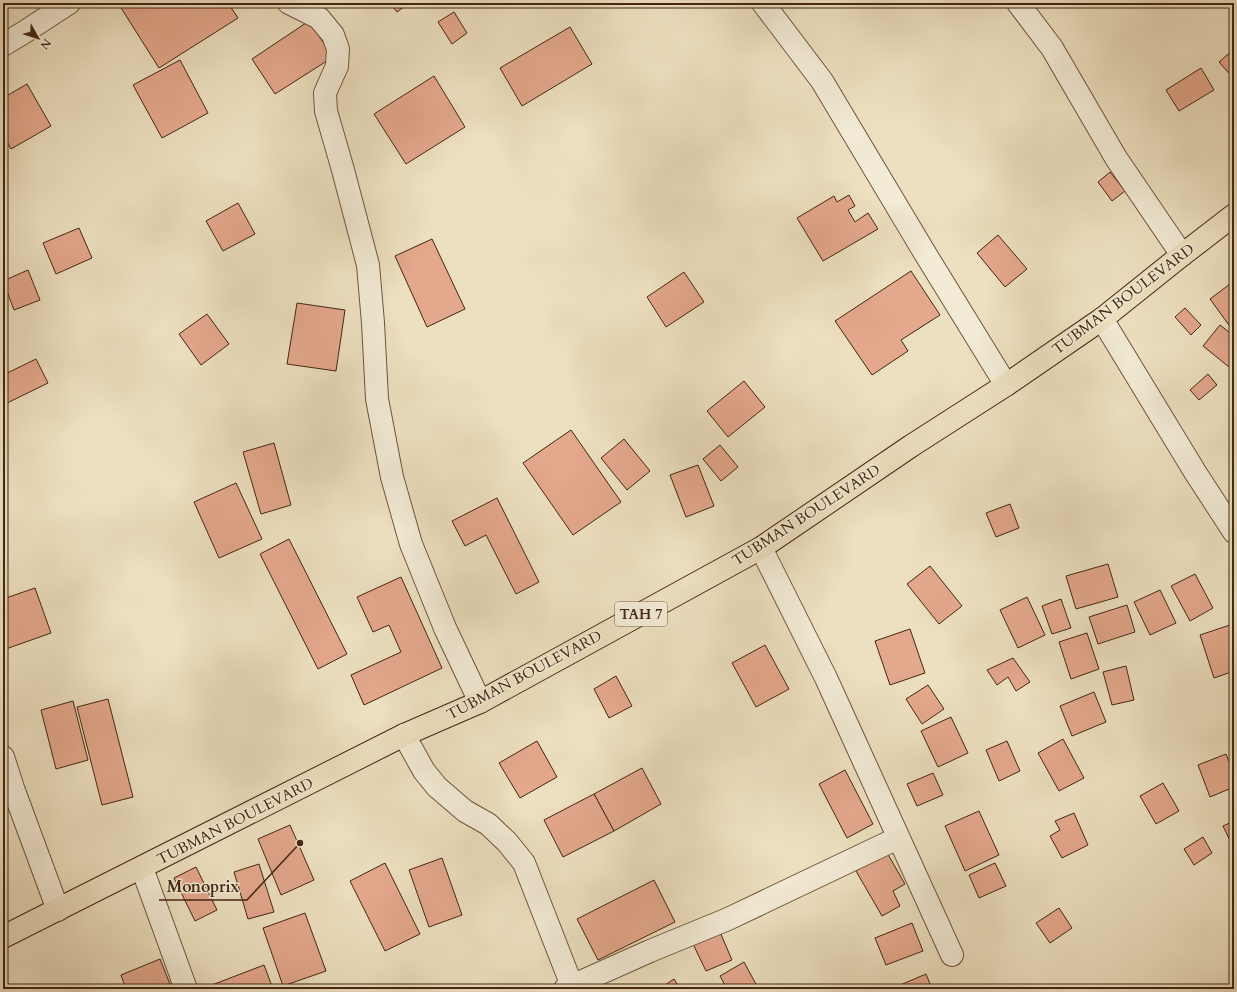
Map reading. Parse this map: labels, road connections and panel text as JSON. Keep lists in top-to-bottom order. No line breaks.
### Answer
{"streets":{"highway":["TUBMAN BOULEVARD","TAH 7"]},"places":["Monoprix"],"north":"bottom right"}
